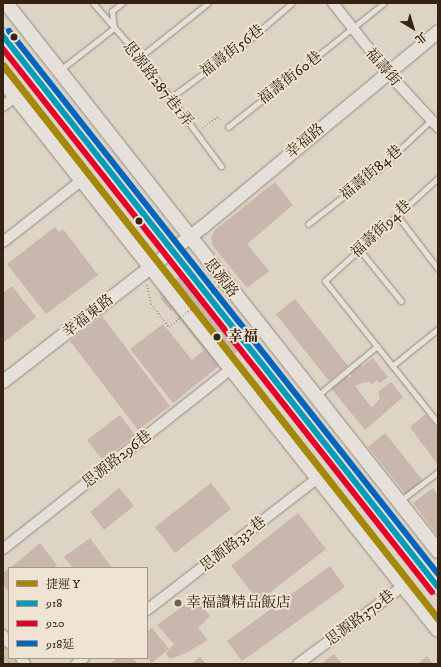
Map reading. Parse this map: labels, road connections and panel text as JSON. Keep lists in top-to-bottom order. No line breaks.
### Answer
{"streets":{"main road":["思源路"],"street":["福壽街","幸福路","幸福東路","思源路296巷","思源路332巷","思源路370巷"],"lane":["福壽街56巷","福壽街60巷","思源路287巷1弄","福壽街84巷","福壽街94巷"]},"crossings":[["福壽街56巷","思源路287巷1弄"],["福壽街","福壽街60巷"],["福壽街","幸福路"],["福壽街","福壽街84巷"],["幸福路","思源路"],["幸福路","幸福東路"],["思源路","幸福東路"]],"places":["幸福","幸福讚精品飯店"],"lines":["transit line 918延","transit line 918","transit line 920","metro line Y"],"legend":["捷運 Y","918","920","918延"],"north":"bottom right"}
